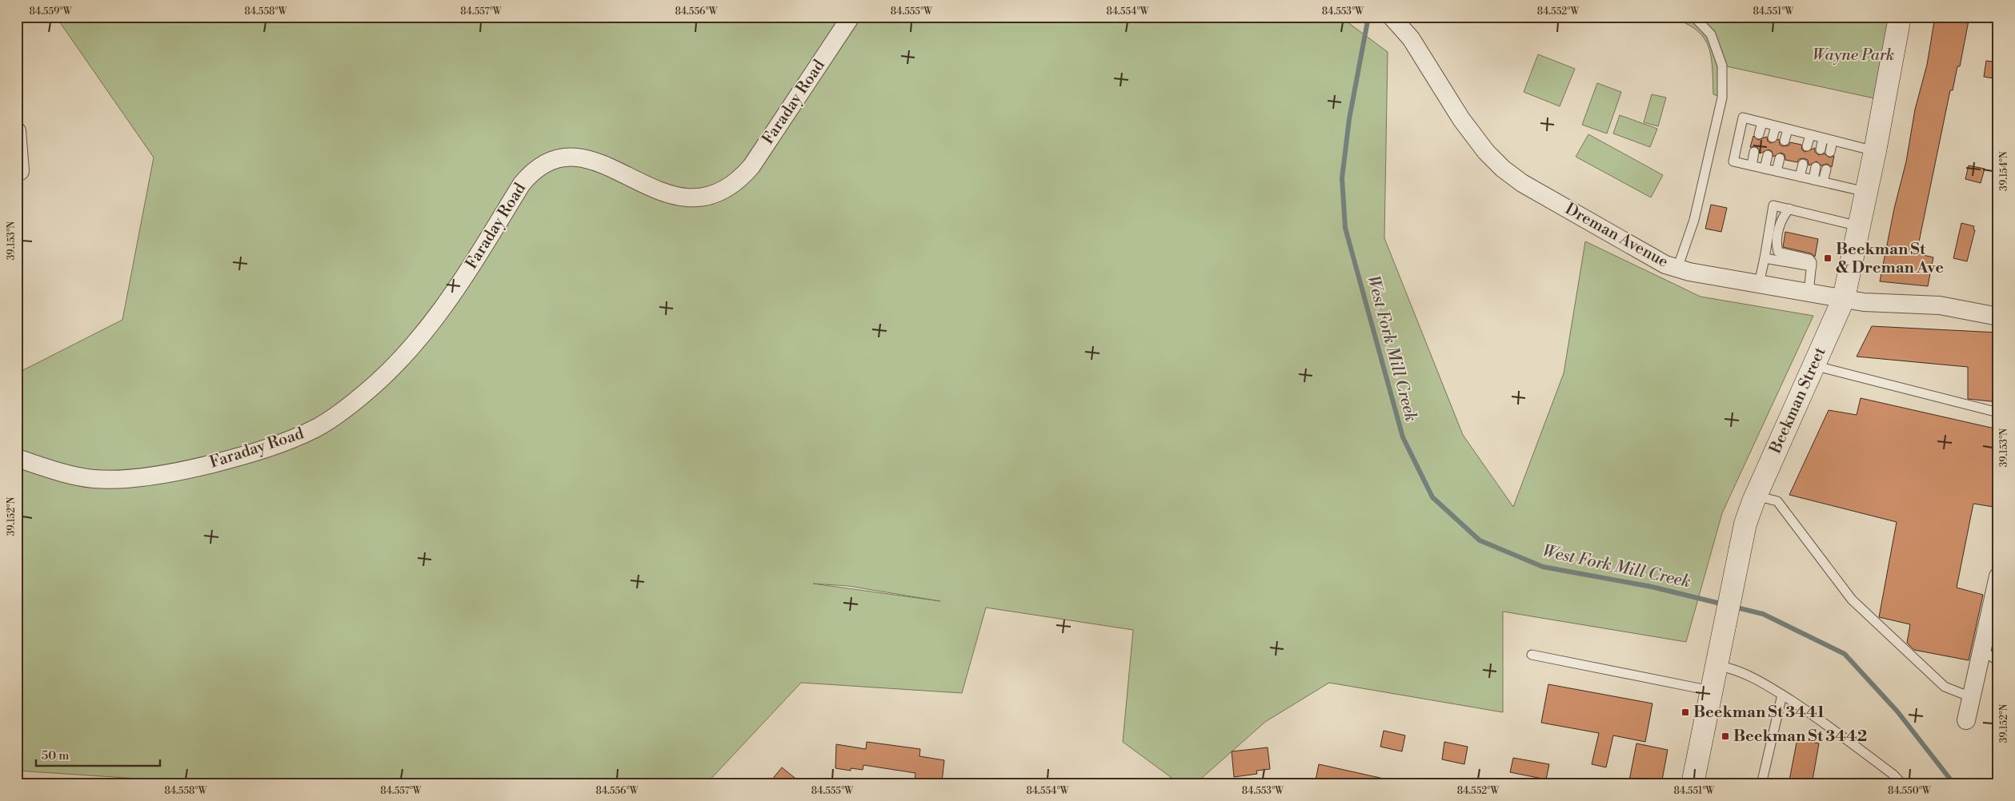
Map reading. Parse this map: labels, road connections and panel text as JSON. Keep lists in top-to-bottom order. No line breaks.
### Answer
{"streets":{"main road":["Beekman Street"],"street":["Faraday Road","Dreman Avenue"]},"crossings":[["Dreman Avenue","Beekman Street"]],"water":["West Fork Mill Creek"],"parks":["Wayne Park"],"places":{"transit":["Beekman St & Dreman Ave","Beekman St 3441","Beekman St 3442"]},"scale_bar":"50 m","coordinates":["84.559°W","84.558°W","84.557°W","84.556°W","84.555°W","84.554°W","84.553°W","84.552°W","84.551°W","39.154°N","39.153°N","39.152°N","84.550°W"]}
